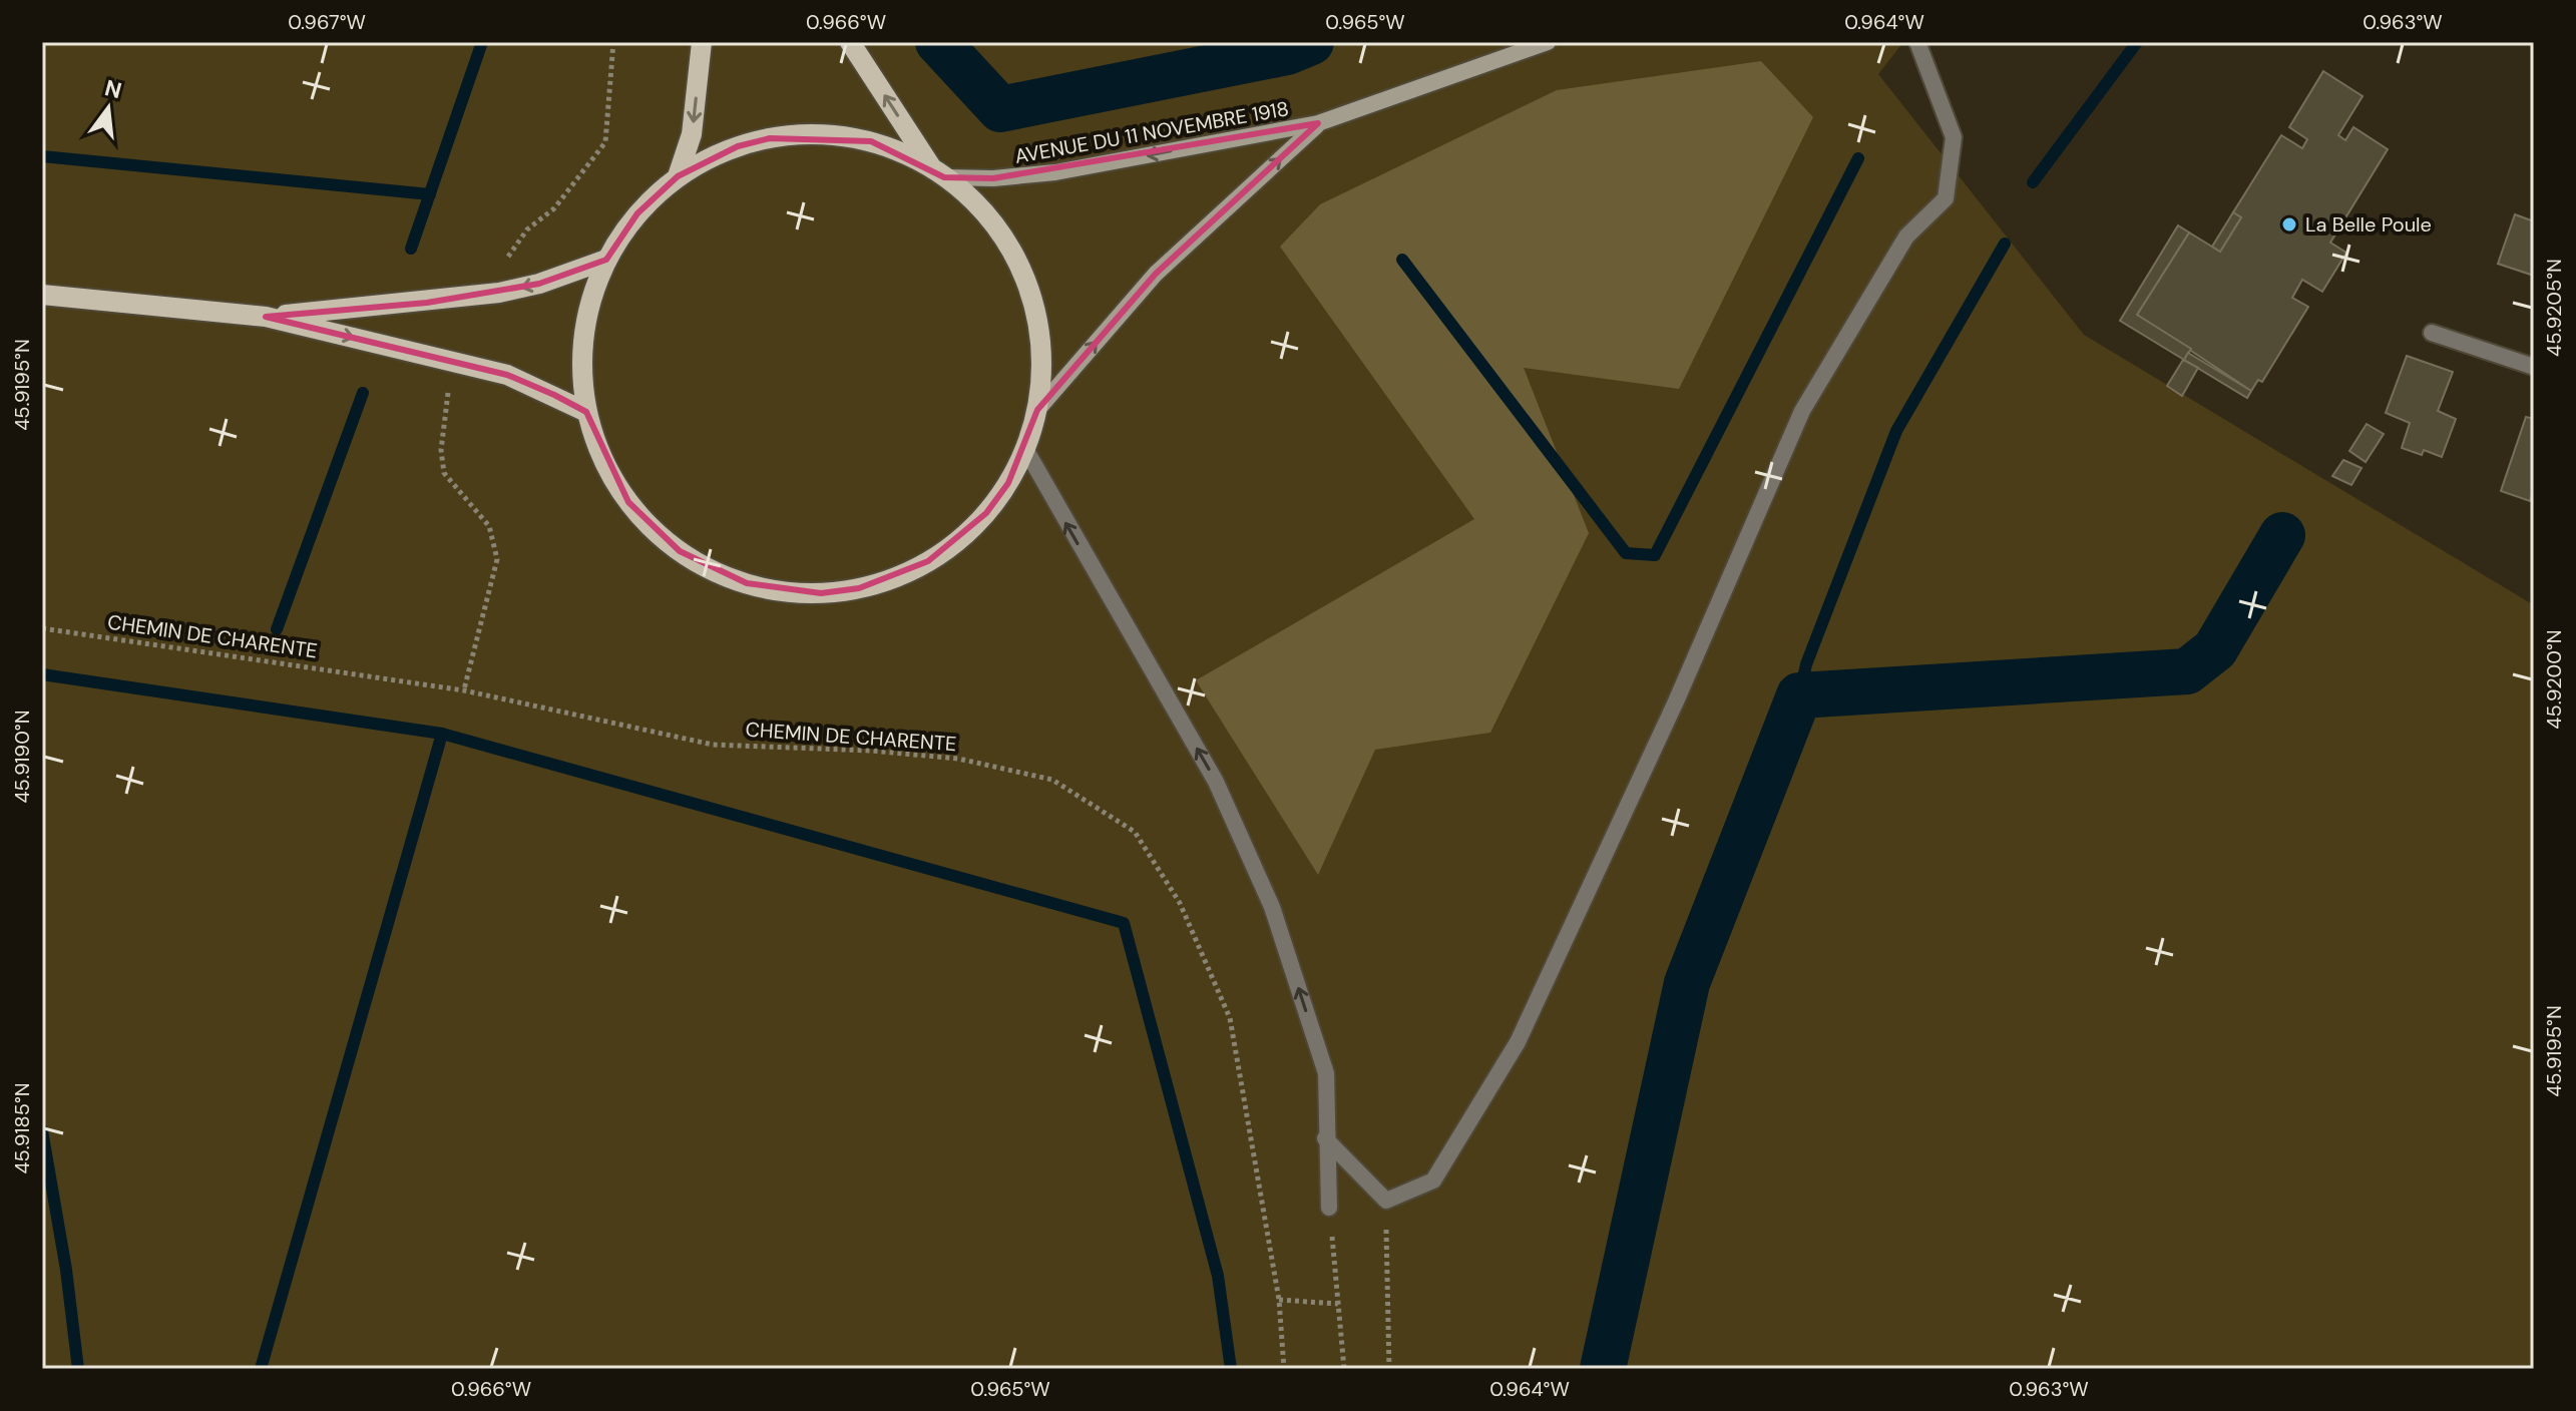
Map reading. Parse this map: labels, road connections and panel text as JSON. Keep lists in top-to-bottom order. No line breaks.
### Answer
{"streets":{"main road":["AVENUE DU 11 NOVEMBRE 1918"],"path":["CHEMIN DE CHARENTE"]},"places":["La Belle Poule"],"north":"top","coordinates":["0.967°W","0.966°W","0.965°W","0.964°W","0.963°W","45.9205°N","45.9195°N","45.9200°N","45.9190°N","45.9185°N"]}
